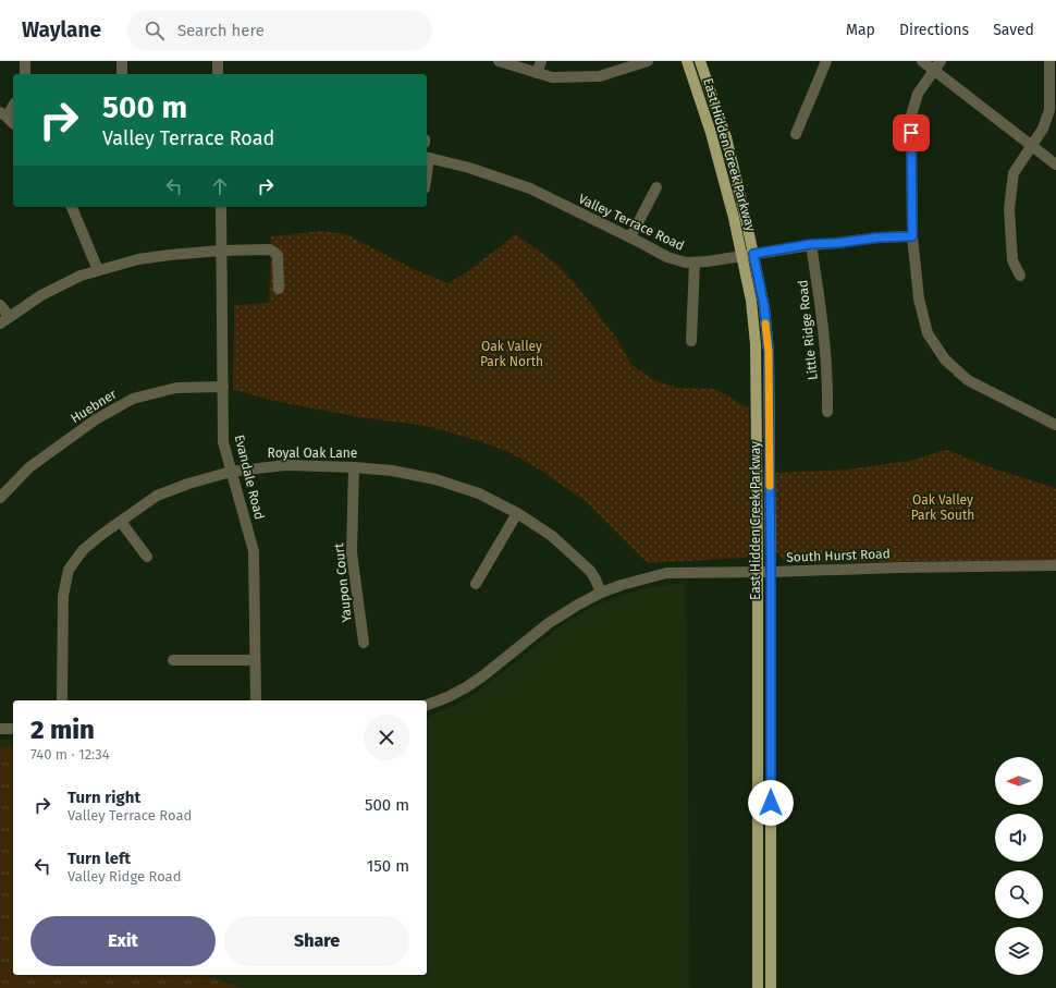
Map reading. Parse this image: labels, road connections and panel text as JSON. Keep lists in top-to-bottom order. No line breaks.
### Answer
{"streets":{"main road":["East Hidden Creek Parkway"],"street":["Valley Terrace Road","Little Ridge Road","Huebner","Royal Oak Lane","Evandale Road","South Hurst Road","Yaupon Court"]},"crossings":[["East Hidden Creek Parkway","Valley Terrace Road"],["East Hidden Creek Parkway","South Hurst Road"],["Valley Terrace Road","Little Ridge Road"],["Huebner","Evandale Road"],["Royal Oak Lane","Evandale Road"],["Royal Oak Lane","South Hurst Road"],["Royal Oak Lane","Yaupon Court"]],"parks":["Oak Valley Park North","Oak Valley Park South"],"north":"left","page":{"header":"Waylane","search":"Search here","nav":["Map","Directions","Saved"],"turn":["500 m","Valley Terrace Road"],"heading":["2 min","740 m · 12:34"],"list":[{"name":"Turn right","note":"Valley Terrace Road","value":"500 m"},{"name":"Turn left","note":"Valley Ridge Road","value":"150 m"}],"buttons":["Exit","Share"]}}
